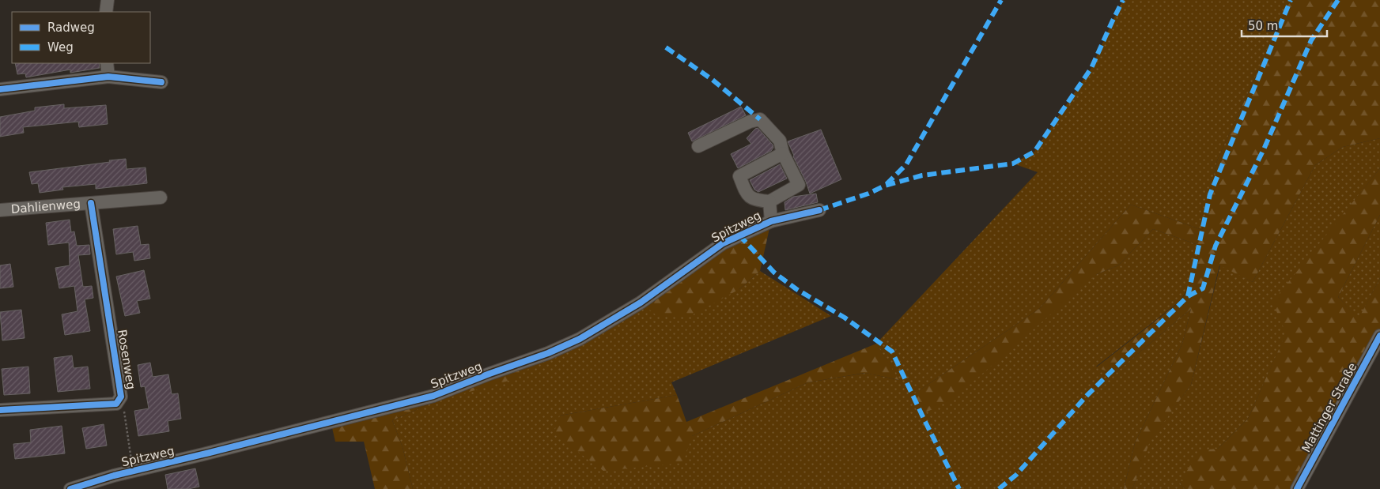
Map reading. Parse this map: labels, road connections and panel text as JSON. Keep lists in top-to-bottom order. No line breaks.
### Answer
{"streets":{"street":["Dahlienweg","Spitzweg","Rosenweg","Mattinger Straße"]},"crossings":[["Dahlienweg","Rosenweg"]],"legend":["Radweg","Weg"],"scale_bar":"50 m"}
